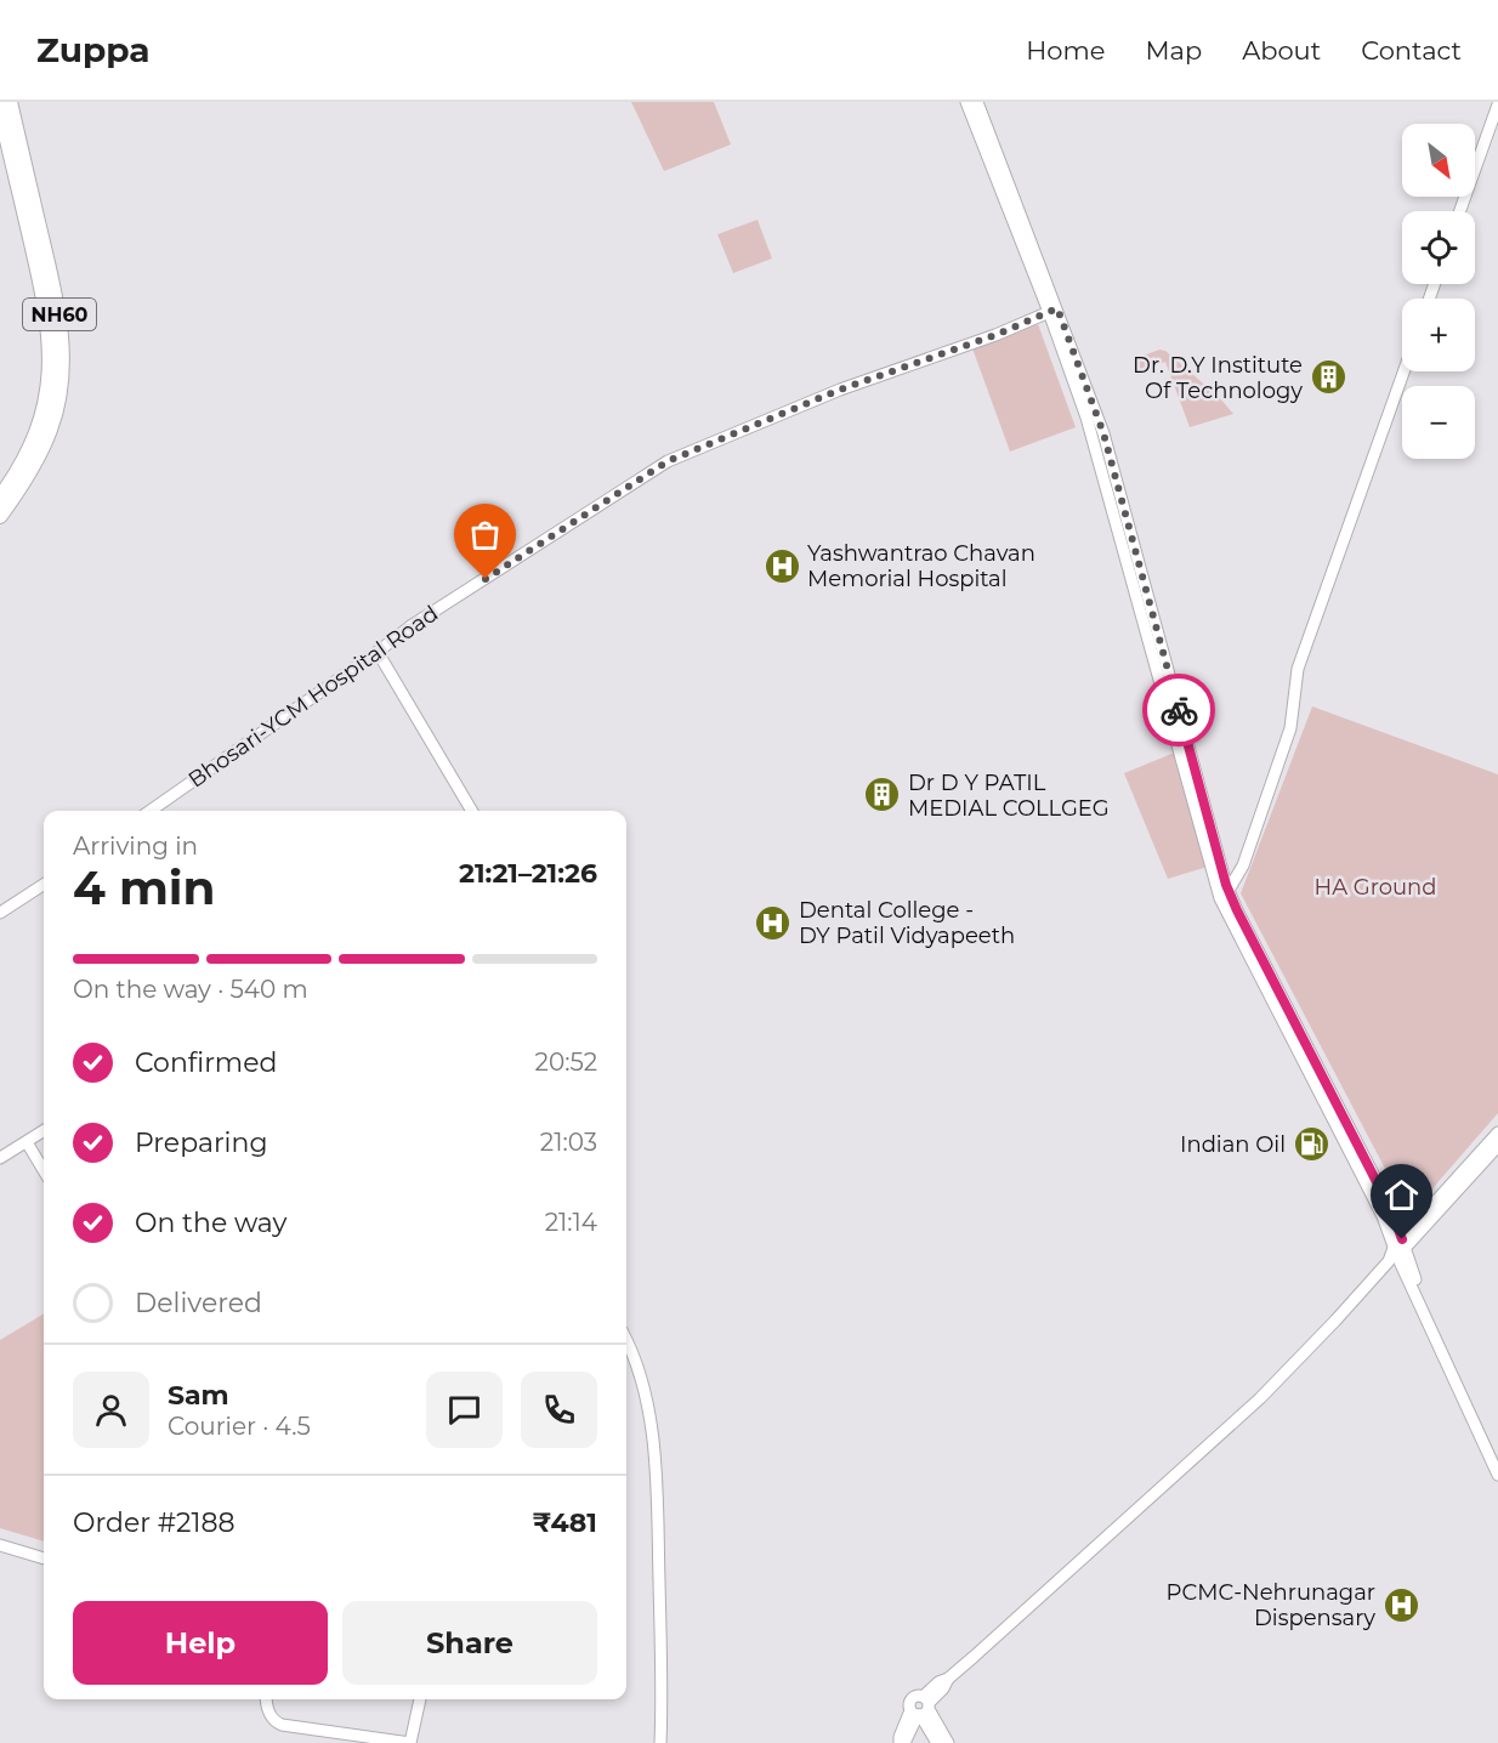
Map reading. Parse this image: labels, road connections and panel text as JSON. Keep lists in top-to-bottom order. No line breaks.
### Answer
{"streets":{"highway":["NH60"],"street":["Bhosari-YCM Hospital Road"]},"parks":["HA Ground"],"places":{"building":["Dr. D.Y Institute Of Technology","Dr D Y PATIL MEDIAL COLLGEG"],"hospital":["Yashwantrao Chavan Memorial Hospital","Dental College - DY Patil Vidyapeeth","PCMC-Nehrunagar Dispensary"],"fuel station":["Indian Oil"]},"north":"bottom right","page":{"header":"Zuppa","nav":["Home","Map","About","Contact"],"map_buttons":["+","−"],"heading":["4 min","Arriving in","21:21–21:26"],"panel":["Sam","Courier · 4.5","Order #2188","₹481"],"bar":"On the way · 540 m","list":[["Confirmed","20:52"],["Preparing","21:03"],["On the way","21:14"],"Delivered"],"buttons":["Help","Share"]}}
